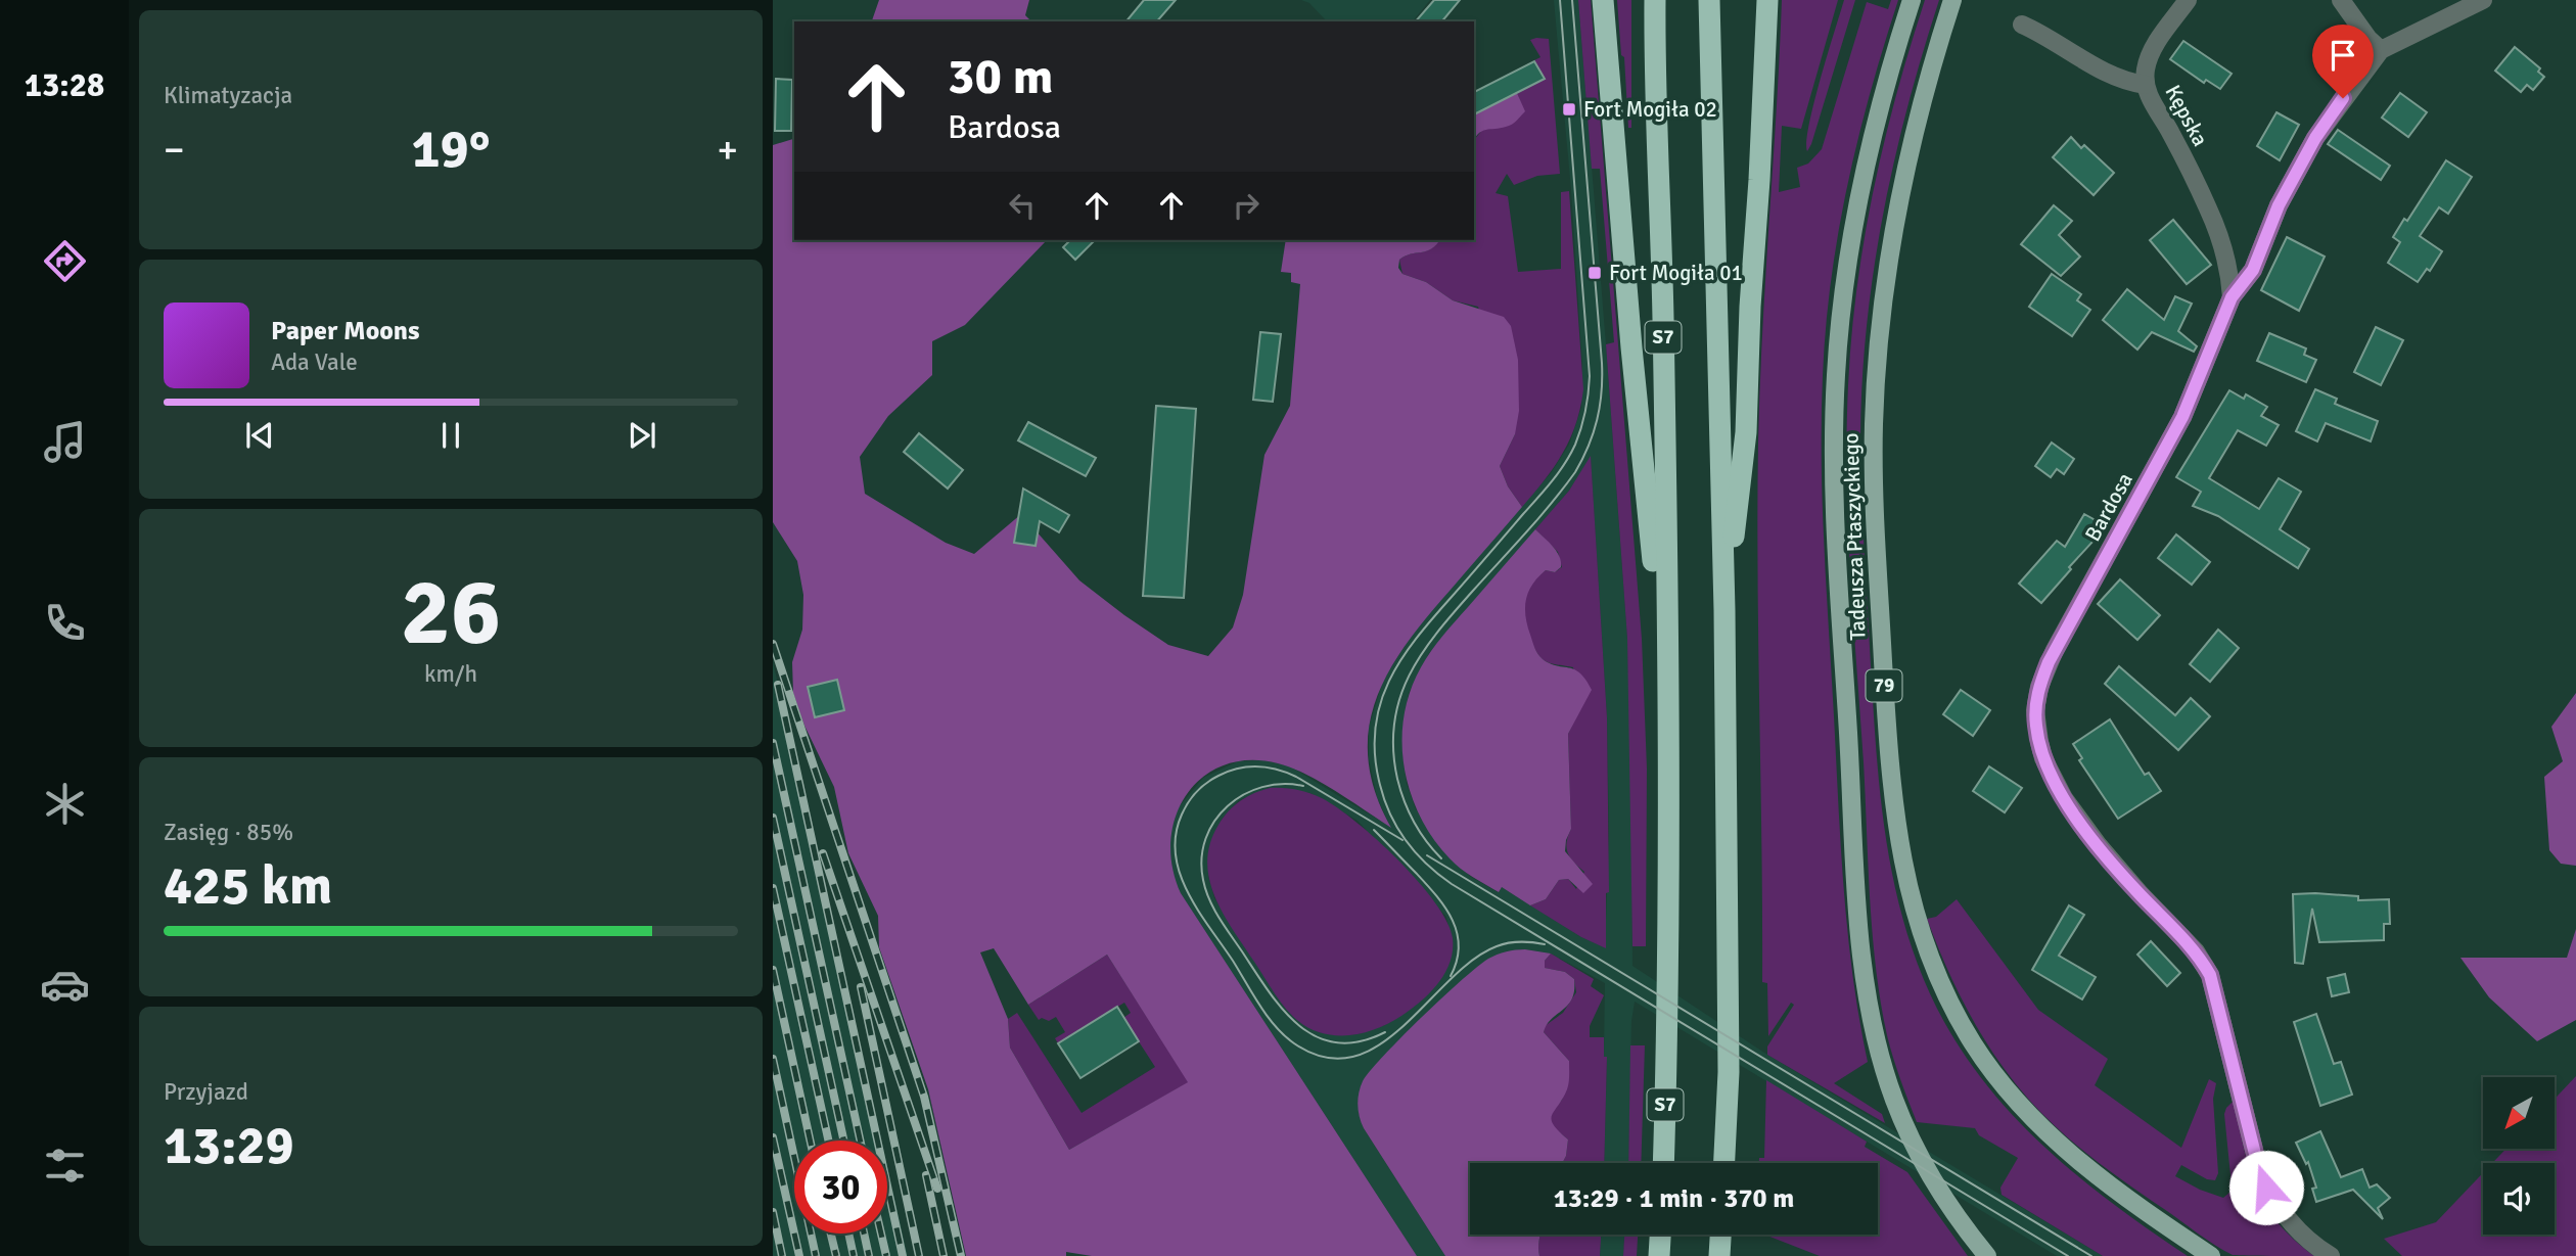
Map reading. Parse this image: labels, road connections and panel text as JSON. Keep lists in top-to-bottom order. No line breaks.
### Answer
{"streets":{"highway":["S7"],"main road":["Tadeusza Ptaszyckiego","79"],"street":["Kępska","Bardosa"]},"crossings":[["Kępska","Bardosa"]],"places":{"transit":["Fort Mogiła 02","Fort Mogiła 01"]},"north":"bottom left","page":{"tabs":"13:28","tile":["Klimatyzacja",["26","km/h"],["Zasięg · 85%","425 km"],["Przyjazd","13:29"]],"turn":["30 m","Bardosa"],"heat":["−","19°","+"],"song":["Paper Moons","Ada Vale"],"limit":"30","trip":"13:29 · 1 min · 370 m"}}
